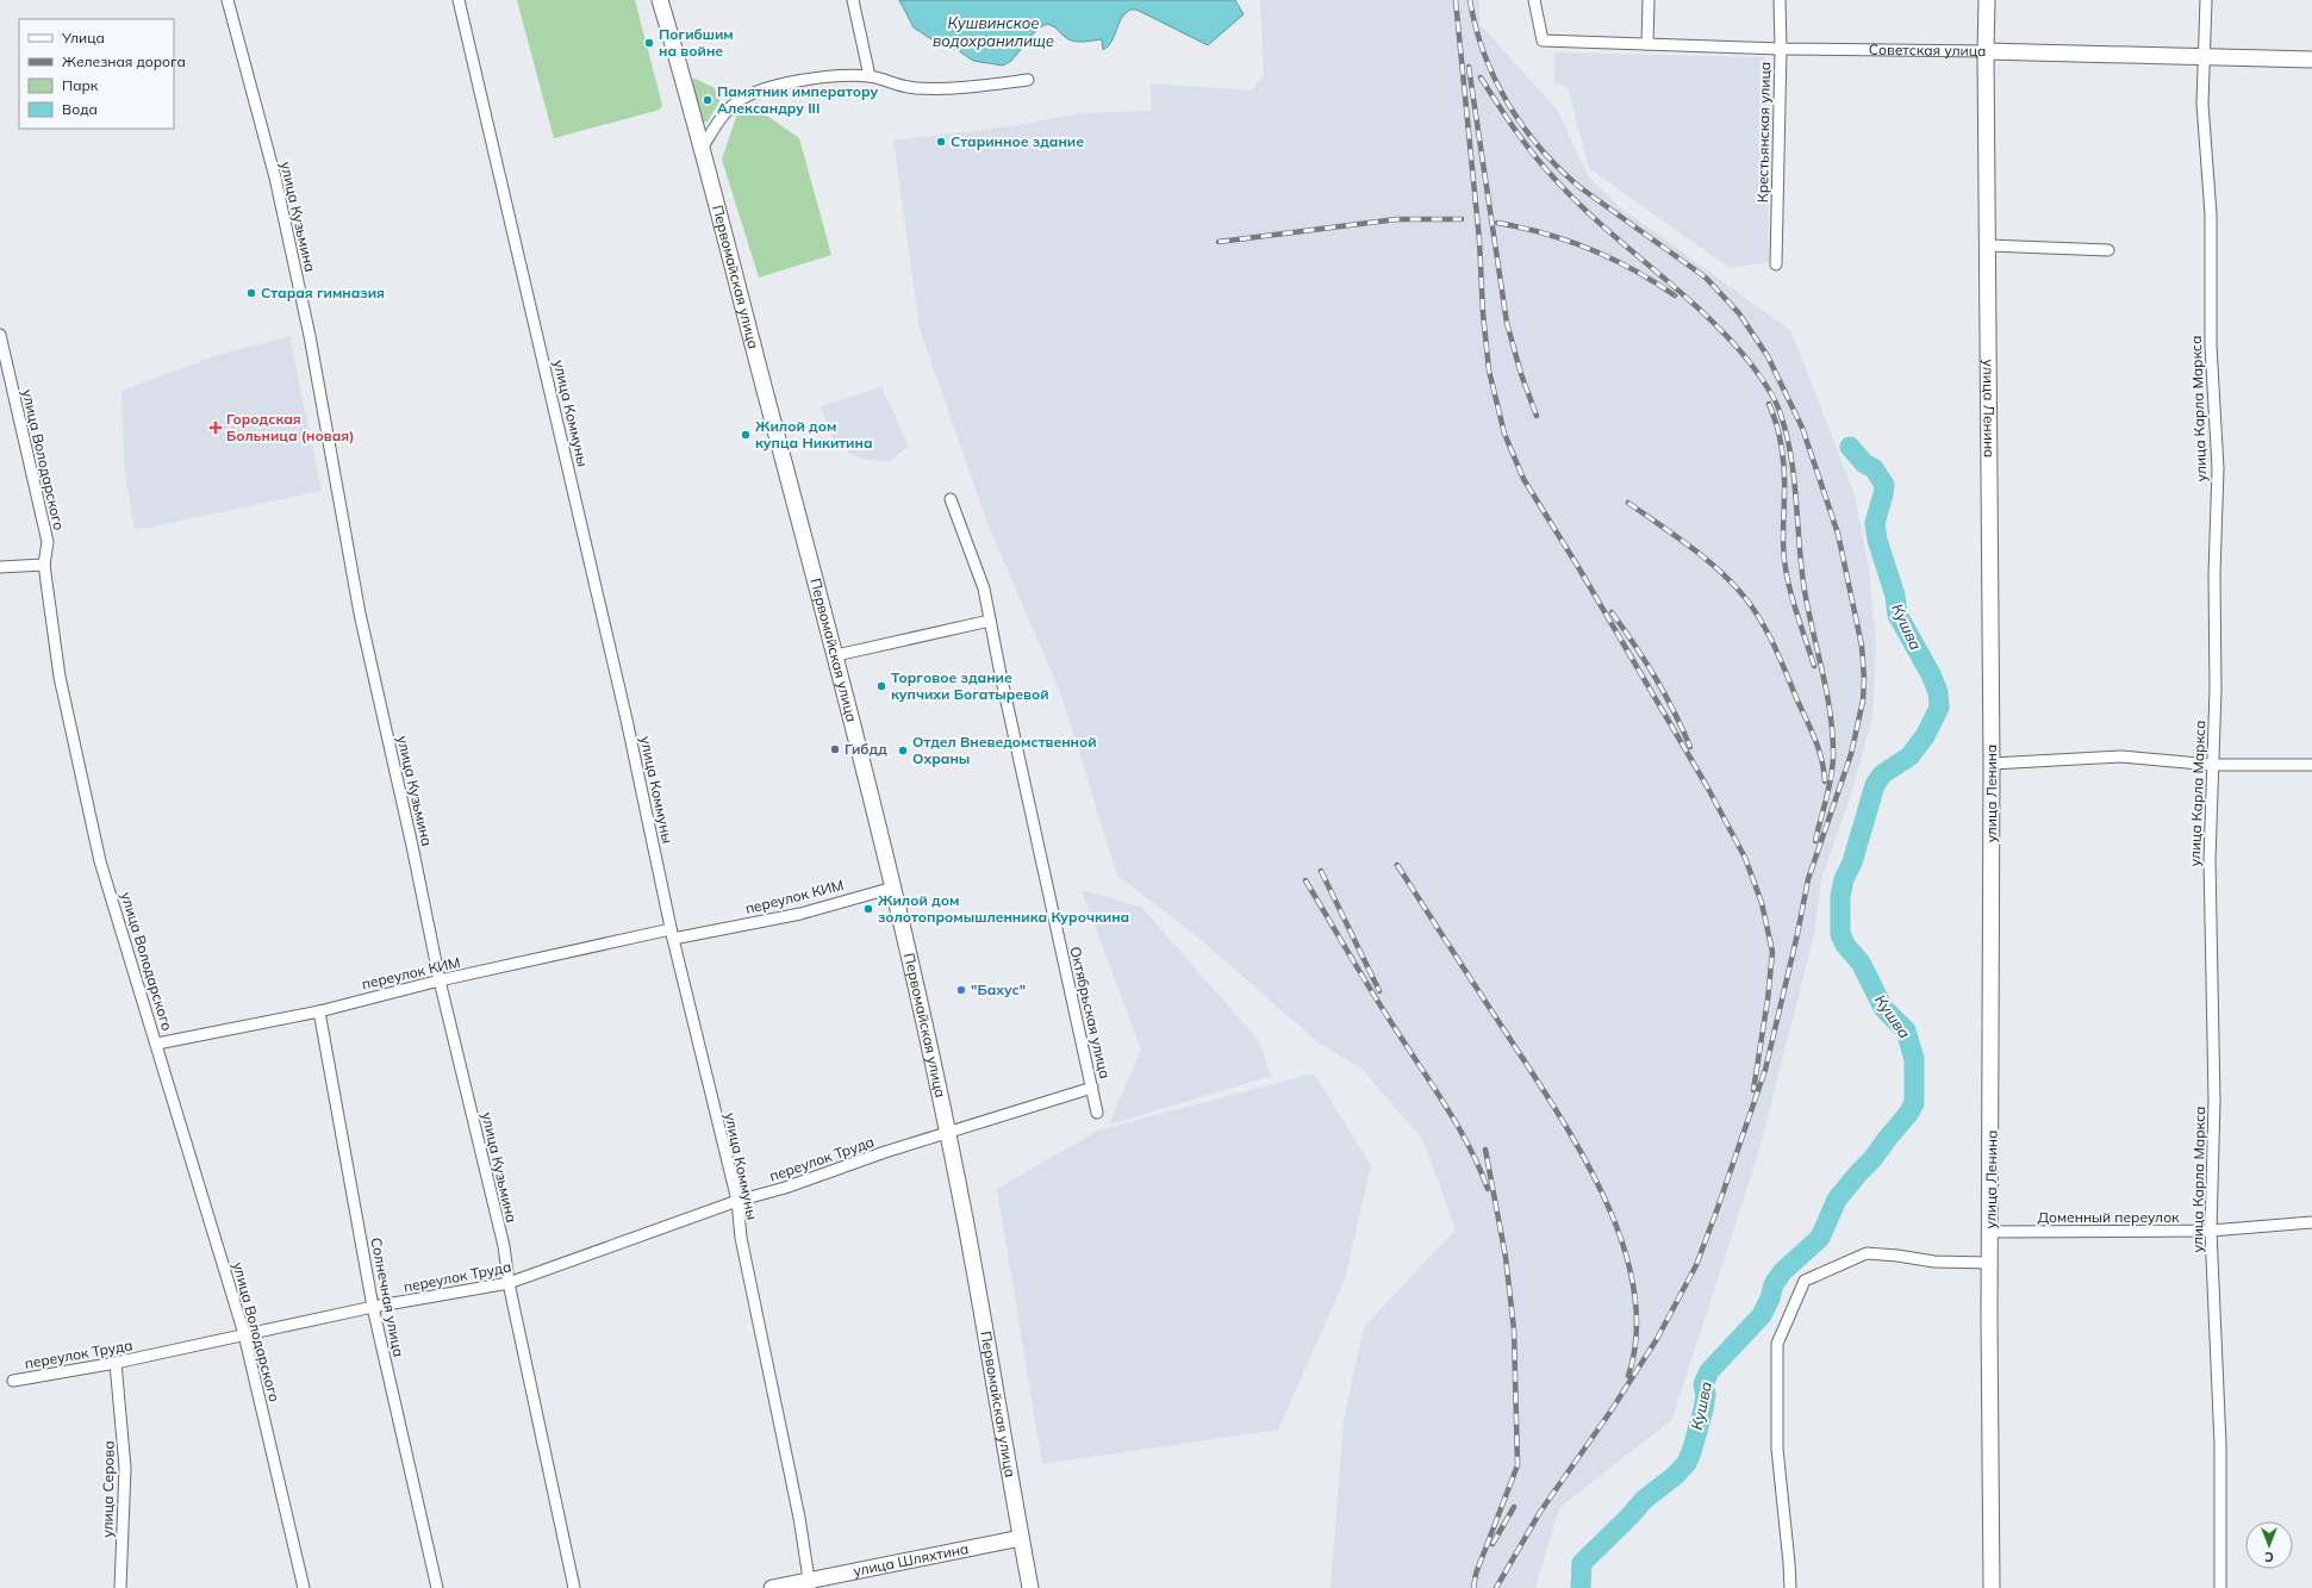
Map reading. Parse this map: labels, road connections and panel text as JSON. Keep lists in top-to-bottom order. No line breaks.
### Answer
{"streets":{"main road":["Советская улица","Первомайская улица","улица Ленина","улица Шляхтина"],"street":["Крестьянская улица","улица Кузьмина","улица Карла Маркса","улица Коммуны","улица Володарского","переулок КИМ","Октябрьская улица","переулок Труда","Доменный переулок","Солнечная улица","улица Серова"]},"crossings":[["Советская улица","Крестьянская улица"],["Советская улица","улица Ленина"],["Советская улица","улица Карла Маркса"],["улица Кузьмина","переулок КИМ"],["улица Кузьмина","переулок Труда"],["Первомайская улица","переулок КИМ"],["Первомайская улица","переулок Труда"],["Первомайская улица","улица Шляхтина"],["улица Ленина","Доменный переулок"],["улица Карла Маркса","Доменный переулок"],["улица Коммуны","переулок КИМ"],["улица Коммуны","переулок Труда"],["улица Коммуны","улица Шляхтина"],["улица Володарского","переулок КИМ"],["улица Володарского","переулок Труда"],["переулок КИМ","Солнечная улица"],["Октябрьская улица","переулок Труда"],["переулок Труда","Солнечная улица"],["переулок Труда","улица Серова"]],"water":["Кушвинское водохранилище","Кушва"],"places":{"other":["Погибшим на войне","Памятник императору Александру III","Старинное здание","Старая гимназия","Жилой дом купца Никитина","Торговое здание купчихи Богатыревой","Гибдд","Отдел Вневедомственной Охраны","Жилой дом золотопромышленника Курочкина","\"Бахус\""],"health":["Городская Больница (новая)"]},"legend":["Улица","Железная дорога","Парк","Вода"],"north":"bottom"}
